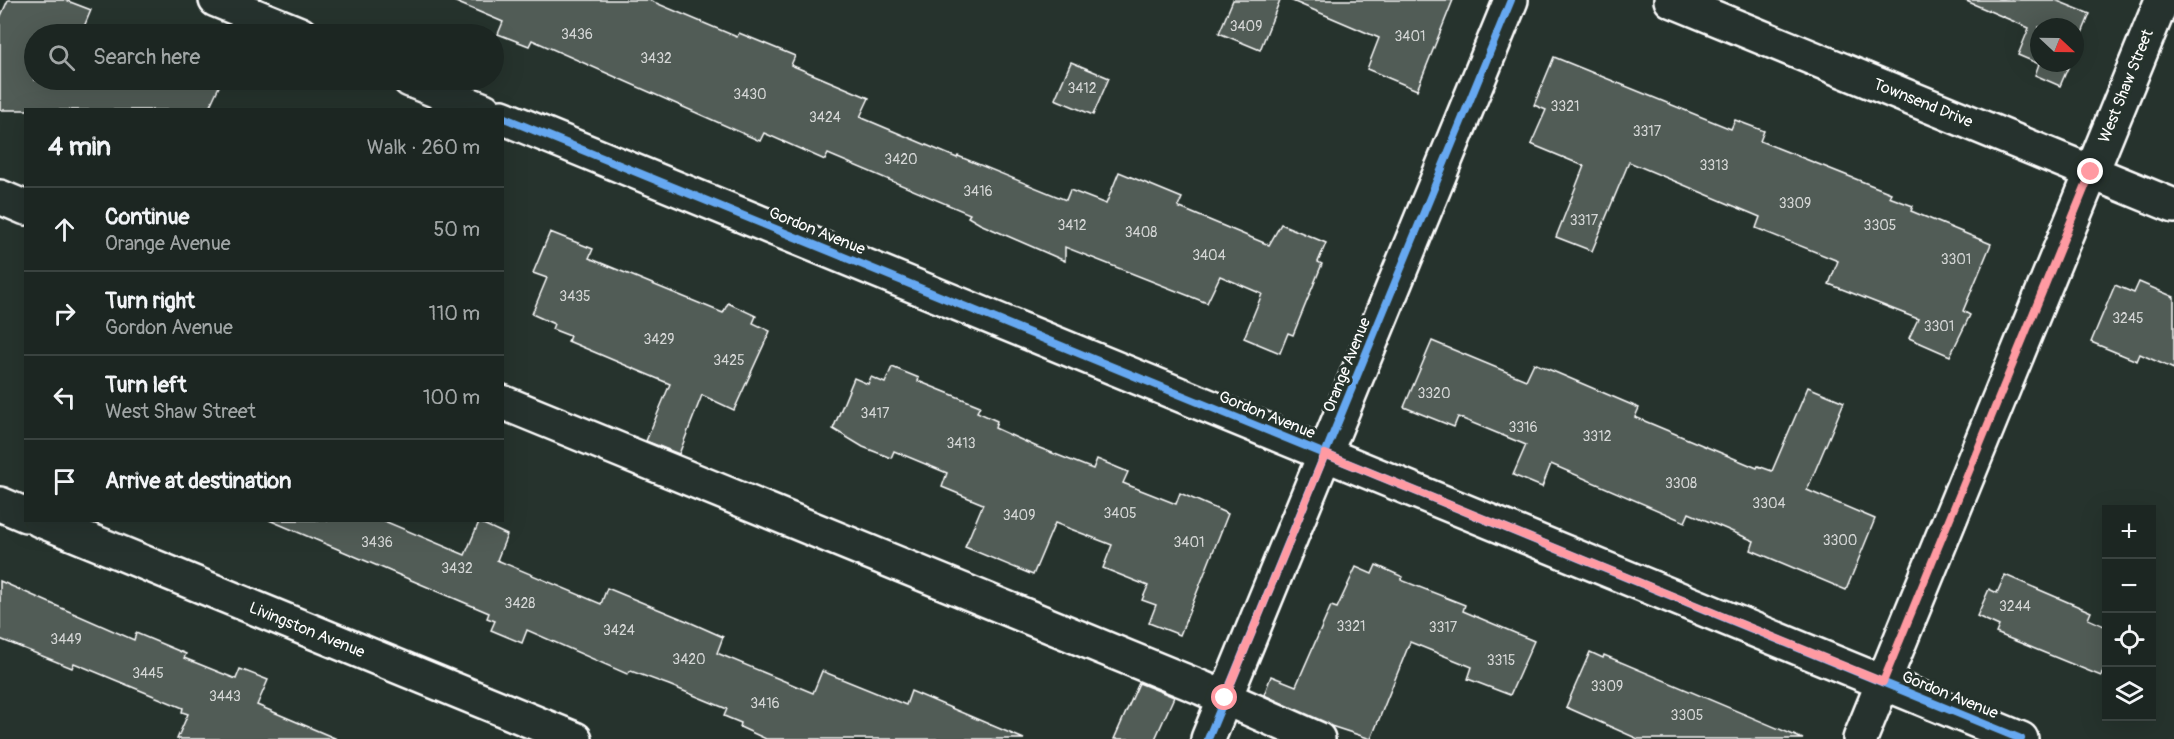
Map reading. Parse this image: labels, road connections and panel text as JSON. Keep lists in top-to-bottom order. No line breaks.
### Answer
{"streets":{"street":["West Shaw Street","Townsend Drive","Gordon Avenue","Orange Avenue","Livingston Avenue"]},"crossings":[["West Shaw Street","Townsend Drive"],["West Shaw Street","Gordon Avenue"],["Gordon Avenue","Orange Avenue"]],"house_numbers":["3409","3436","3401","3432","3412","3430","3321","3424","3317","3420","3313","3416","3309","3317","3412","3305","3408","3404","3301","3435","3245","3301","3429","3425","3320","3417","3316","3312","3413","3308","3304","3405","3409","3300","3436","3401","3432","3428","3244","3321","3317","3424","3449","3420","3315","3445","3309","3443","3416","3305"],"north":"right","page":{"search":"Search here","heading":["4 min","Walk · 260 m"],"list":[["Continue","Orange Avenue","50 m"],["Turn right","Gordon Avenue","110 m"],["Turn left","West Shaw Street","100 m"],"Arrive at destination"],"map_buttons":["+","−"]}}
